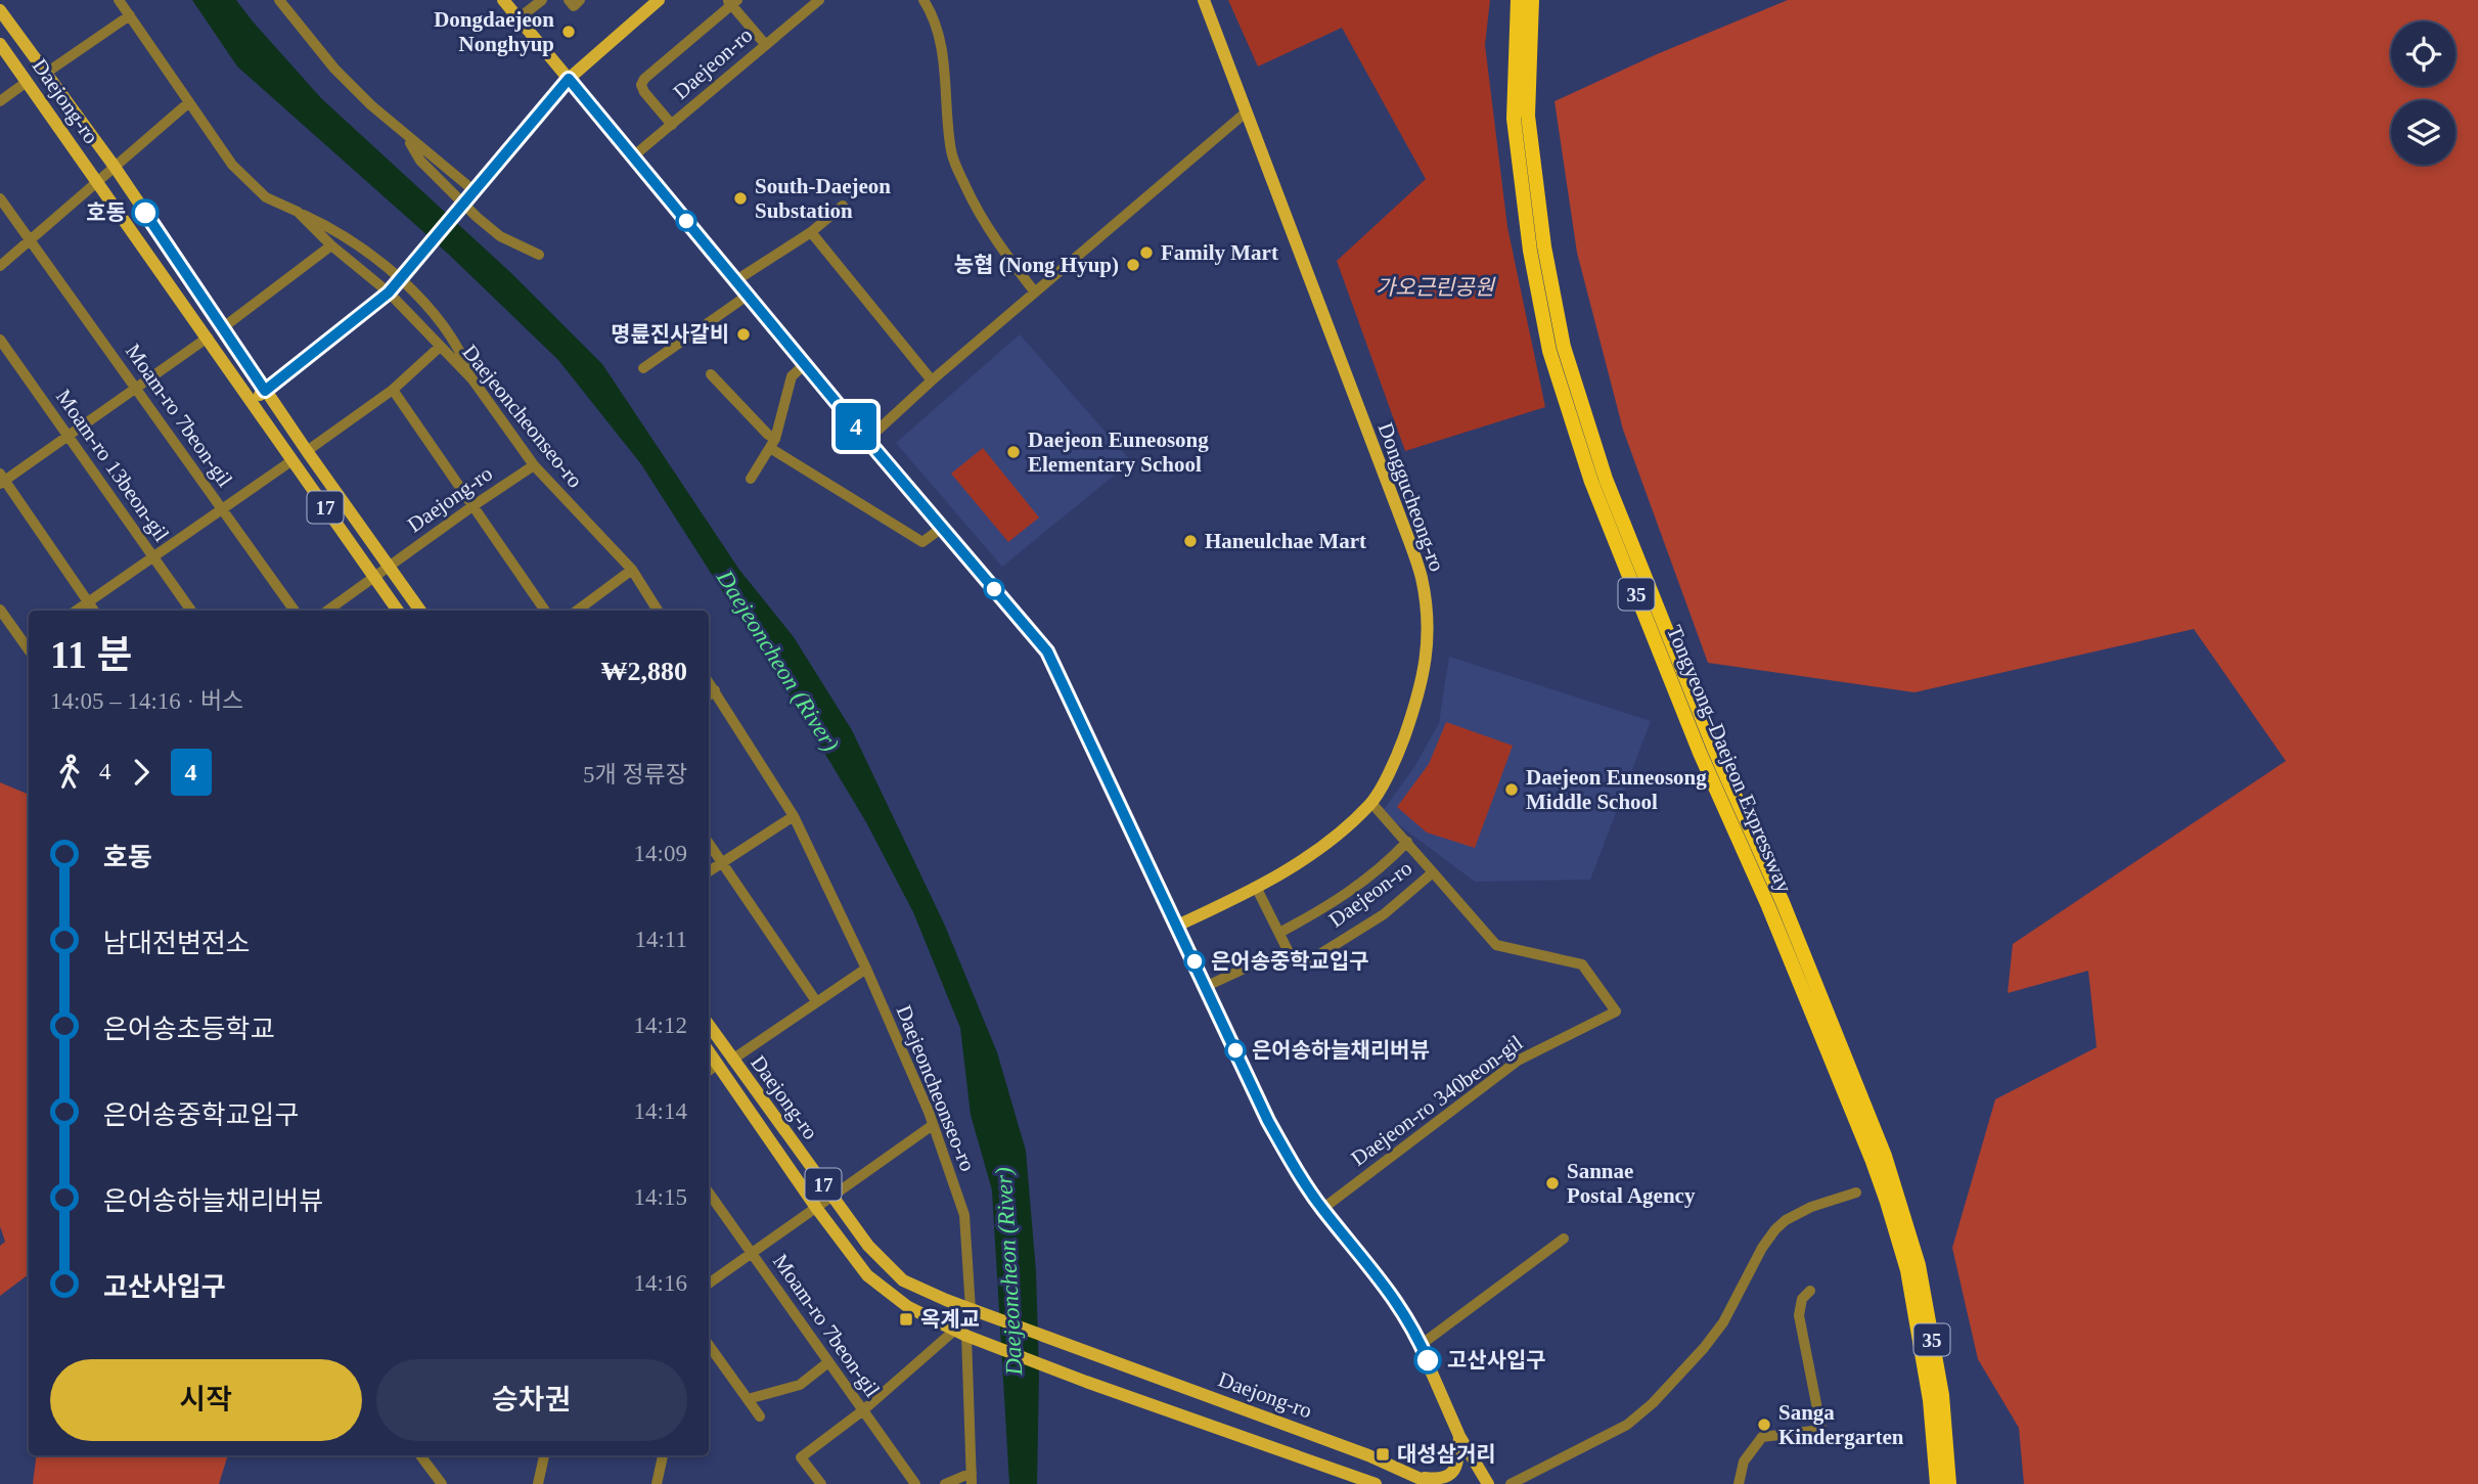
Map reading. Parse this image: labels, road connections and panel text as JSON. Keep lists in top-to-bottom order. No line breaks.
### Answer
{"streets":{"highway":["35","Tongyeong–Daejeon Expressway"],"main road":["Daejong-ro","Donggucheong-ro","17"],"street":["Daejeon-ro","Moam-ro 7beon-gil","Daejeoncheonseo-ro","Moam-ro 13beon-gil","Daejeon-ro 340beon-gil"]},"crossings":[["Daejeon-ro","Donggucheong-ro"],["Daejeon-ro","Daejeon-ro 340beon-gil"],["Daejong-ro","Daejeoncheonseo-ro"],["Daejong-ro","17"]],"water":["Daejeoncheon (River)"],"parks":["가오근린공원"],"places":{"other":["Dongdaejeon Nonghyup","South-Daejeon Substation","호동","Family Mart","농협 (Nong Hyup)","명륜진사갈비","Daejeon Euneosong Elementary School","Haneulchae Mart","Daejeon Euneosong Middle School","은어송중학교입구","은어송하늘채리버뷰","Sannae Postal Agency","고산사입구","Sanga Kindergarten"],"transit":["옥계교","대성삼거리"]},"lines":["bus line 4"],"page":{"on_map":"4","heading":["11 분","14:05 – 14:16 · 버스","₩2,880"],"legs":["4","4","5개 정류장"],"list":[{"name":"호동","value":"14:09"},{"name":"남대전변전소","value":"14:11"},{"name":"은어송초등학교","value":"14:12"},{"name":"은어송중학교입구","value":"14:14"},{"name":"은어송하늘채리버뷰","value":"14:15"},{"name":"고산사입구","value":"14:16"}],"buttons":["시작","승차권"]}}
